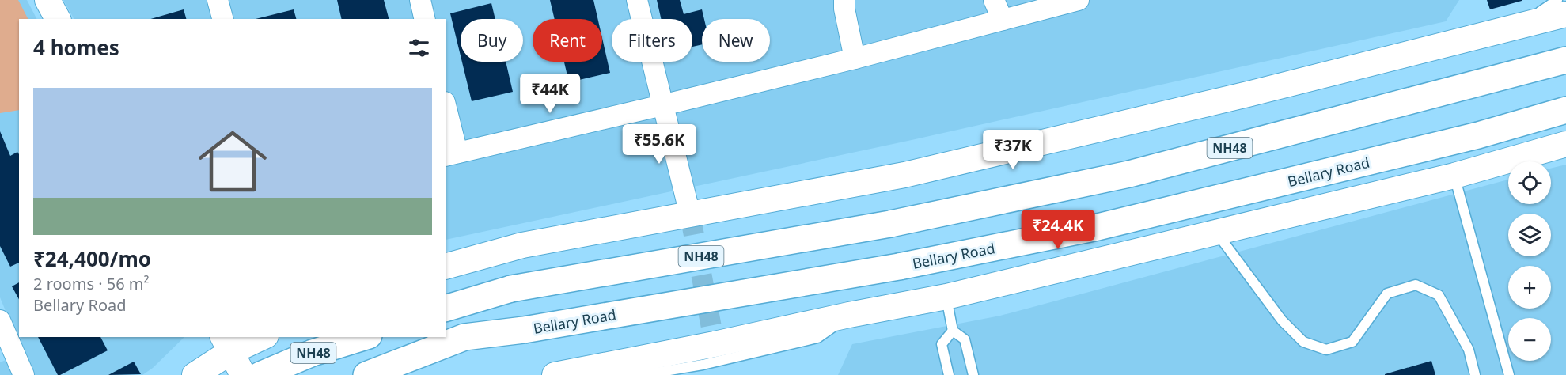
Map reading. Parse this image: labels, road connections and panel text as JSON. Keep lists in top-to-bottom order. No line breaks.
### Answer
{"streets":{"highway":["NH48","Bellary Road"]},"page":{"chip":["Buy","Rent","Filters","New"],"heading":"4 homes","price":["₹44K","₹55.6K","₹37K","₹24.4K"],"list":[{"name":"₹24,400/mo","note":"2 rooms · 56 m² · Bellary Road"}],"map_buttons":["+","−"]}}
